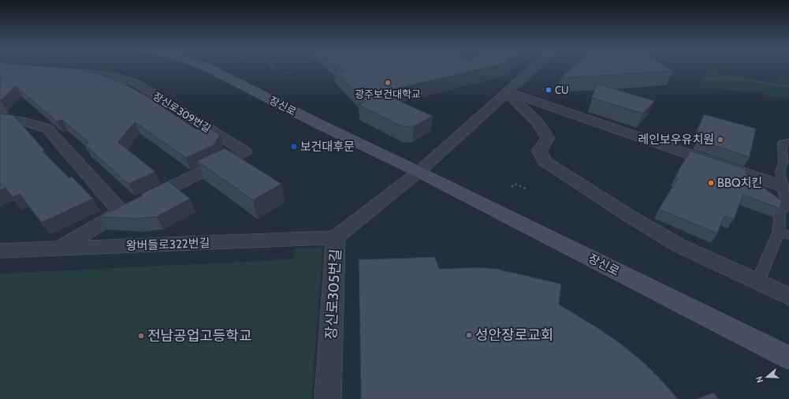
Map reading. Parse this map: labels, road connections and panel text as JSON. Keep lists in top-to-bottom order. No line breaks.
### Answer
{"streets":{"main road":["장신로"],"street":["장신로309번길","왕버들로322번길","장신로305번길"]},"crossings":[["장신로","장신로305번길"],["장신로309번길","왕버들로322번길"],["왕버들로322번길","장신로305번길"]],"places":{"other":["광주보건대학교","CU","레인보우유치원","BBQ치킨","성안장로교회","전남공업고등학교"],"transit":["보건대후문"]},"north":"left"}
